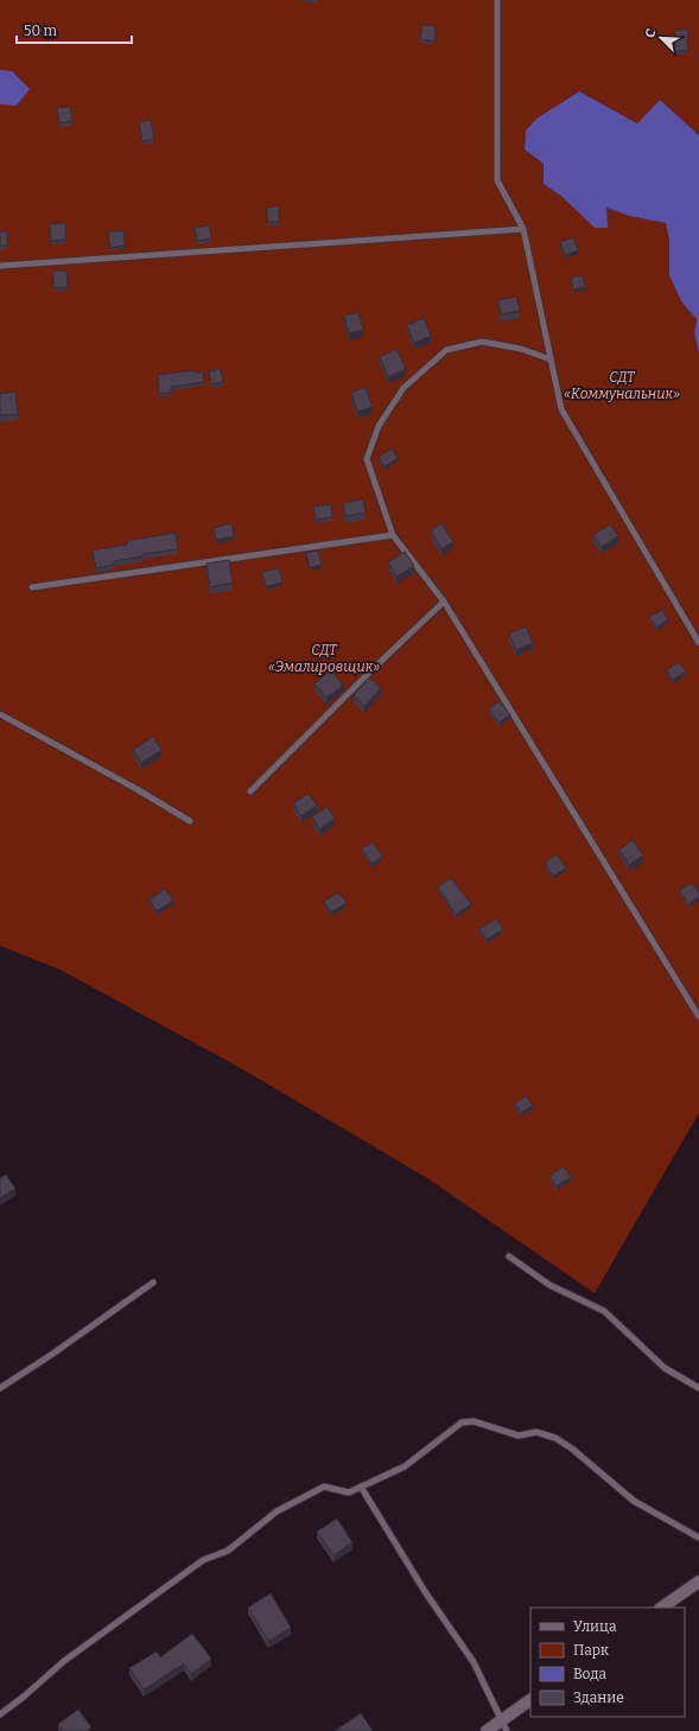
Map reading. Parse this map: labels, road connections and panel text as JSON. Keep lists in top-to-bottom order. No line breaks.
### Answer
{"parks":["СДТ «Коммунальник»","СДТ «Эмалировщик»"],"legend":["Улица","Парк","Вода","Здание"],"scale_bar":"50 m","north":"top left"}
